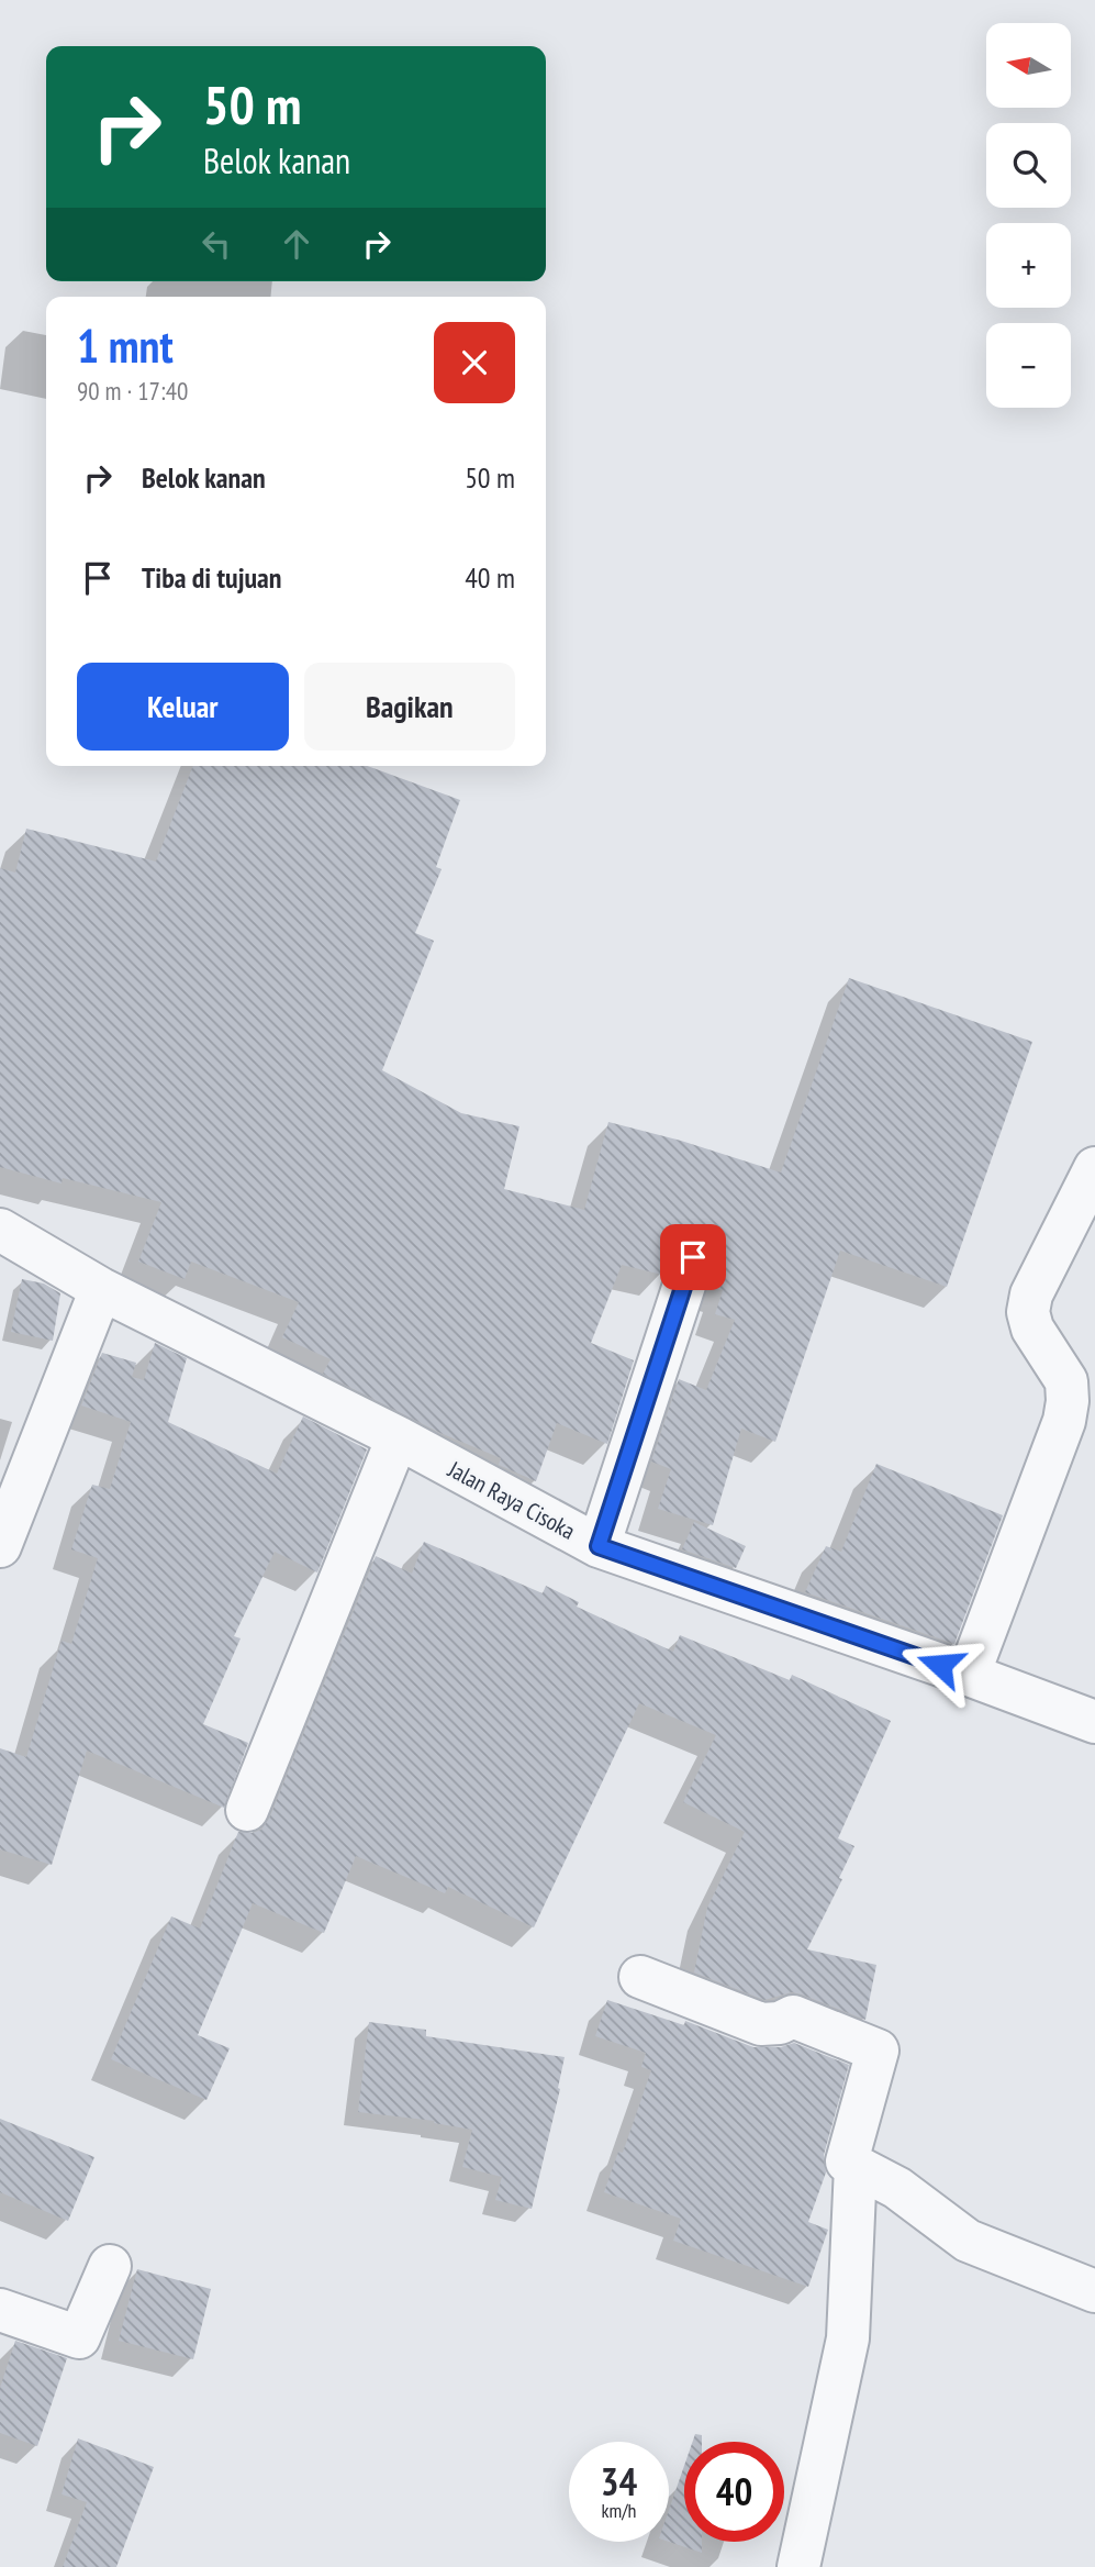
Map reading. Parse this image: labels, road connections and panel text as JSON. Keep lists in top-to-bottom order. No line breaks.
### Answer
{"streets":{"street":["Jalan Raya Cisoka"]},"north":"left","page":{"map_buttons":["+","−"],"turn":["50 m","Belok kanan"],"heading":["1 mnt","90 m · 17:40"],"list":[{"name":"Belok kanan","value":"50 m"},{"name":"Tiba di tujuan","value":"40 m"}],"buttons":["Keluar","Bagikan"],"speed":"34 km/h","limit":"40"}}
